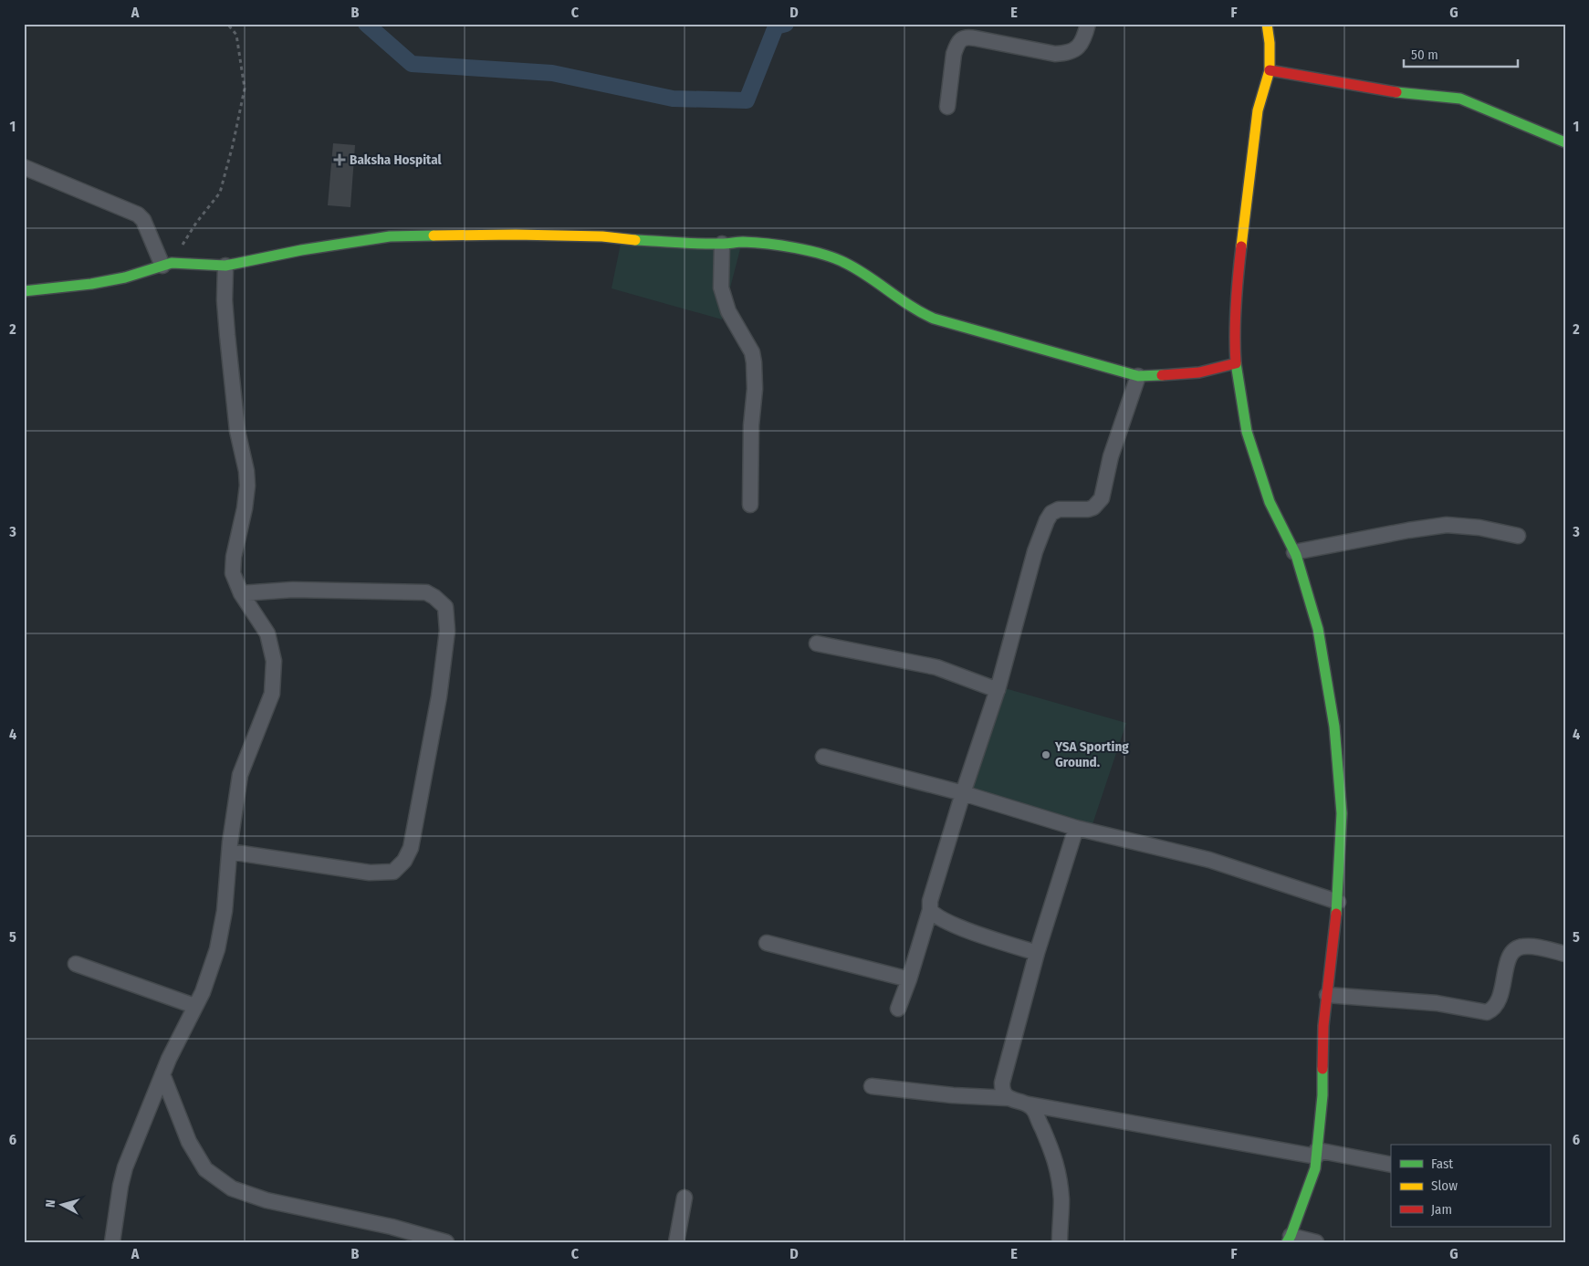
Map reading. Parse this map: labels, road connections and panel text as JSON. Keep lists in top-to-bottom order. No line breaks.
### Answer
{"places":{"health":["Baksha Hospital"],"other":["YSA Sporting Ground."]},"legend":["Fast","Slow","Jam"],"scale_bar":"50 m","north":"left","grid":{"columns":["A","B","C","D","E","F","G"],"rows":["1","2","3","4","5","6"]}}
